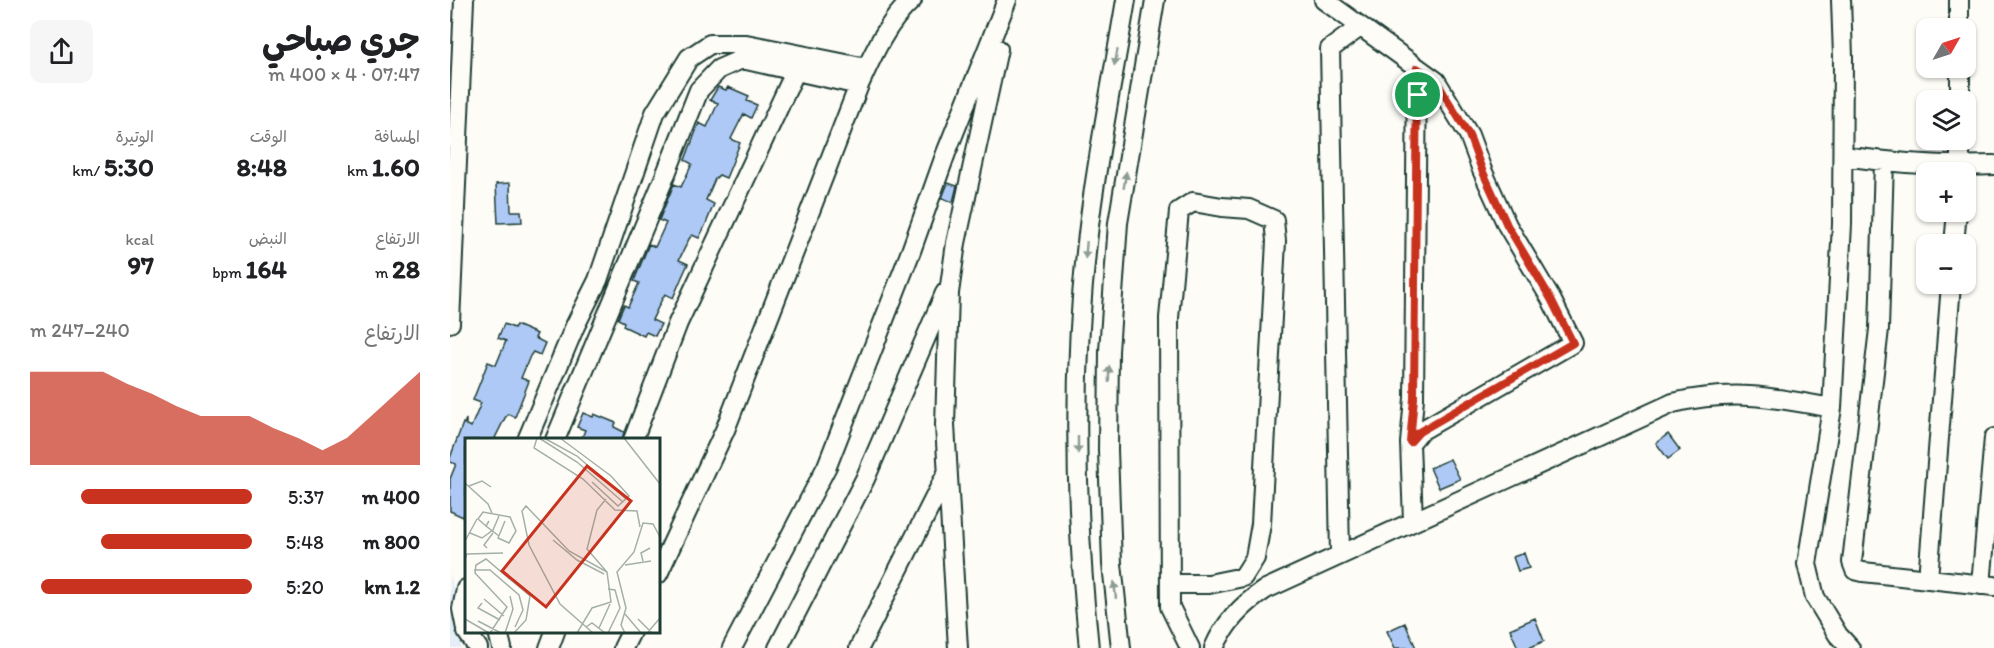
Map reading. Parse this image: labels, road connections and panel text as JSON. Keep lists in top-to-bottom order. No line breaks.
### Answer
{"north":"top right","page":{"heading":["جري صباحي","07:47 · 4 × 400 m"],"map_buttons":["+","−"],"stats":[["المسافة","1.60 km"],["الوقت","8:48"],["الوتيرة","5:30 /km"],["الارتفاع","28 m"],["النبض","164 bpm"],["kcal","97"]],"chart":["الارتفاع","240–247 m"],"list":[{"name":"400 m","note":"5:37"},{"name":"800 m","note":"5:48"},{"name":"1.2 km","note":"5:20"}]}}
